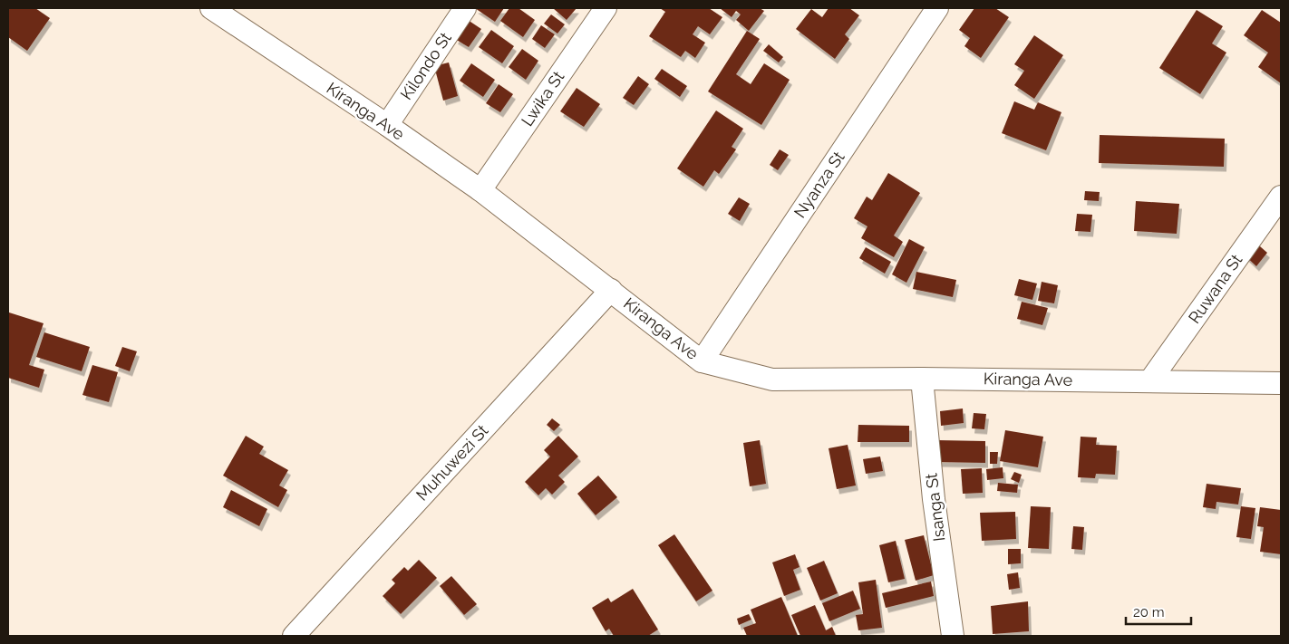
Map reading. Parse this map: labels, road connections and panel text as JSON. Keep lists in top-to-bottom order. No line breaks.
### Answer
{"streets":{"street":["Kilondo St","Lwika St","Kiranga Ave","Nyanza St","Ruwana St","Muhuwezi St","Isanga St"]},"crossings":[["Kilondo St","Kiranga Ave"],["Lwika St","Kiranga Ave"],["Kiranga Ave","Nyanza St"],["Kiranga Ave","Ruwana St"],["Kiranga Ave","Muhuwezi St"],["Kiranga Ave","Isanga St"]],"scale_bar":"20 m"}
